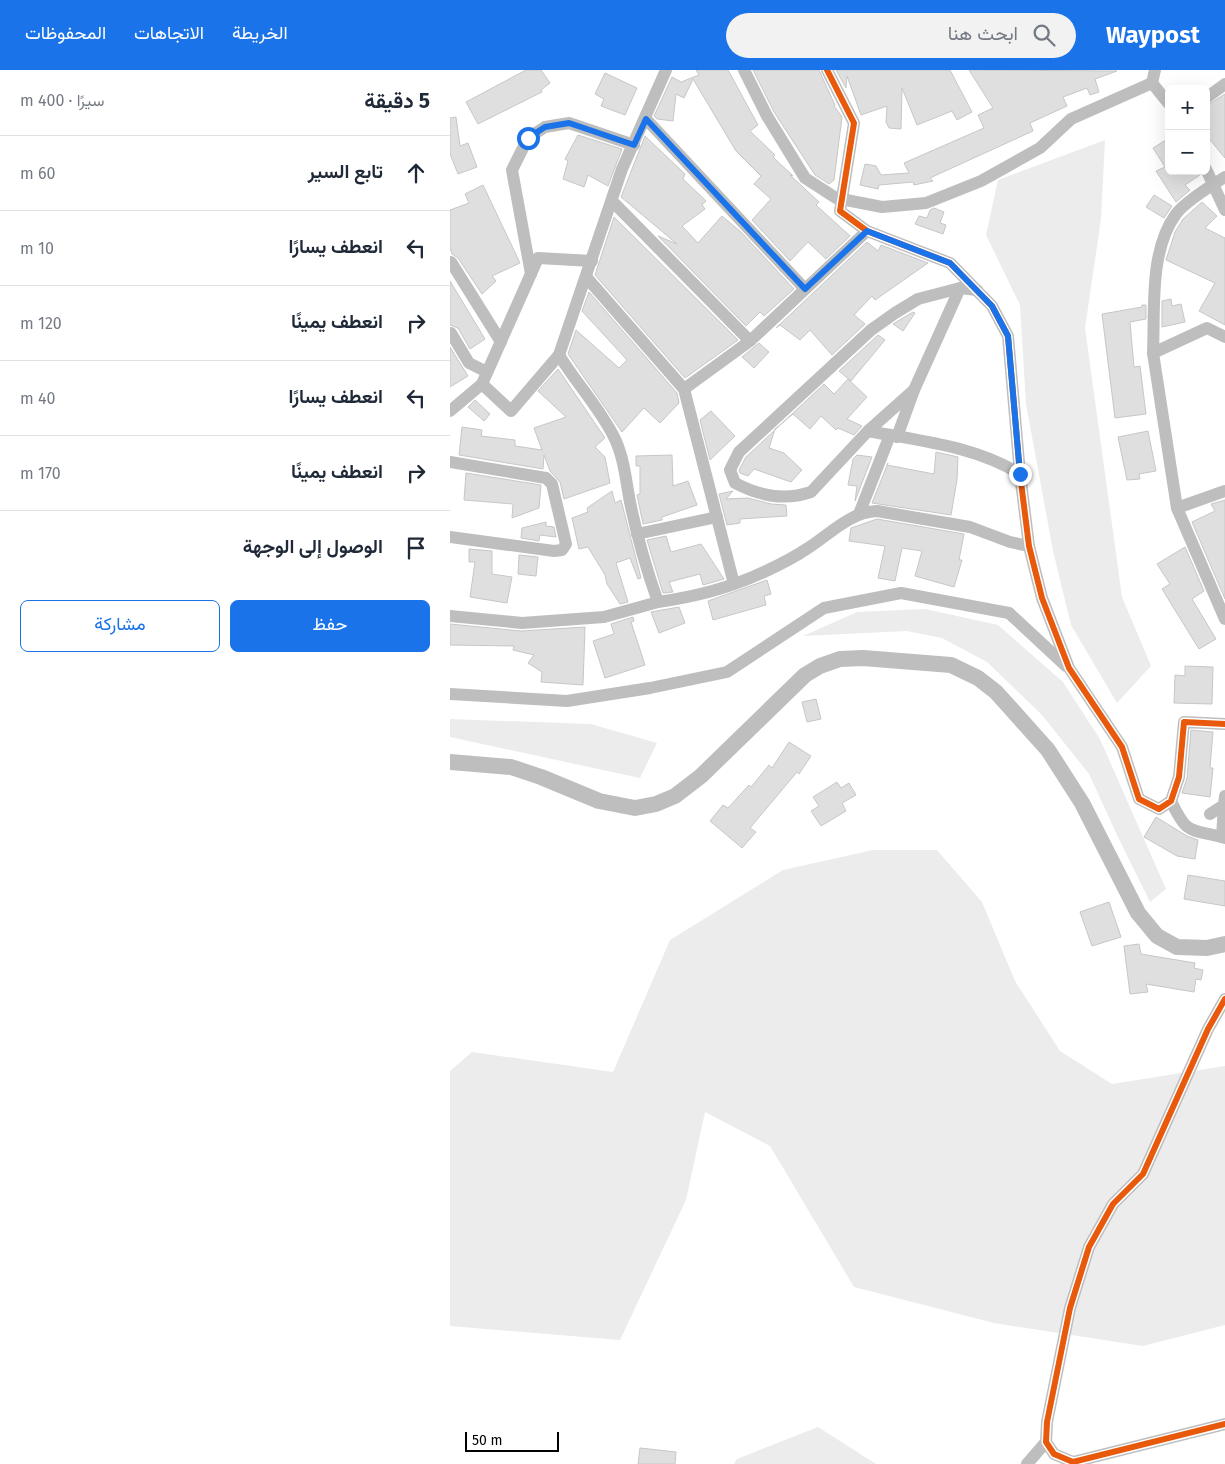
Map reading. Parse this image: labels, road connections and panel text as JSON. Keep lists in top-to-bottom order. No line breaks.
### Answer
{"scale_bar":"50 m","page":{"header":"Waypost","search":"ابحث هنا","nav":["الخريطة","الاتجاهات","المحفوظات"],"heading":["5 دقيقة","سيرًا · 400 m"],"map_buttons":["+","−"],"list":[["تابع السير","60 m"],["انعطف يسارًا","10 m"],["انعطف يمينًا","120 m"],["انعطف يسارًا","40 m"],["انعطف يمينًا","170 m"],"الوصول إلى الوجهة"],"buttons":["حفظ","مشاركة"],"scale":"50 m"}}
